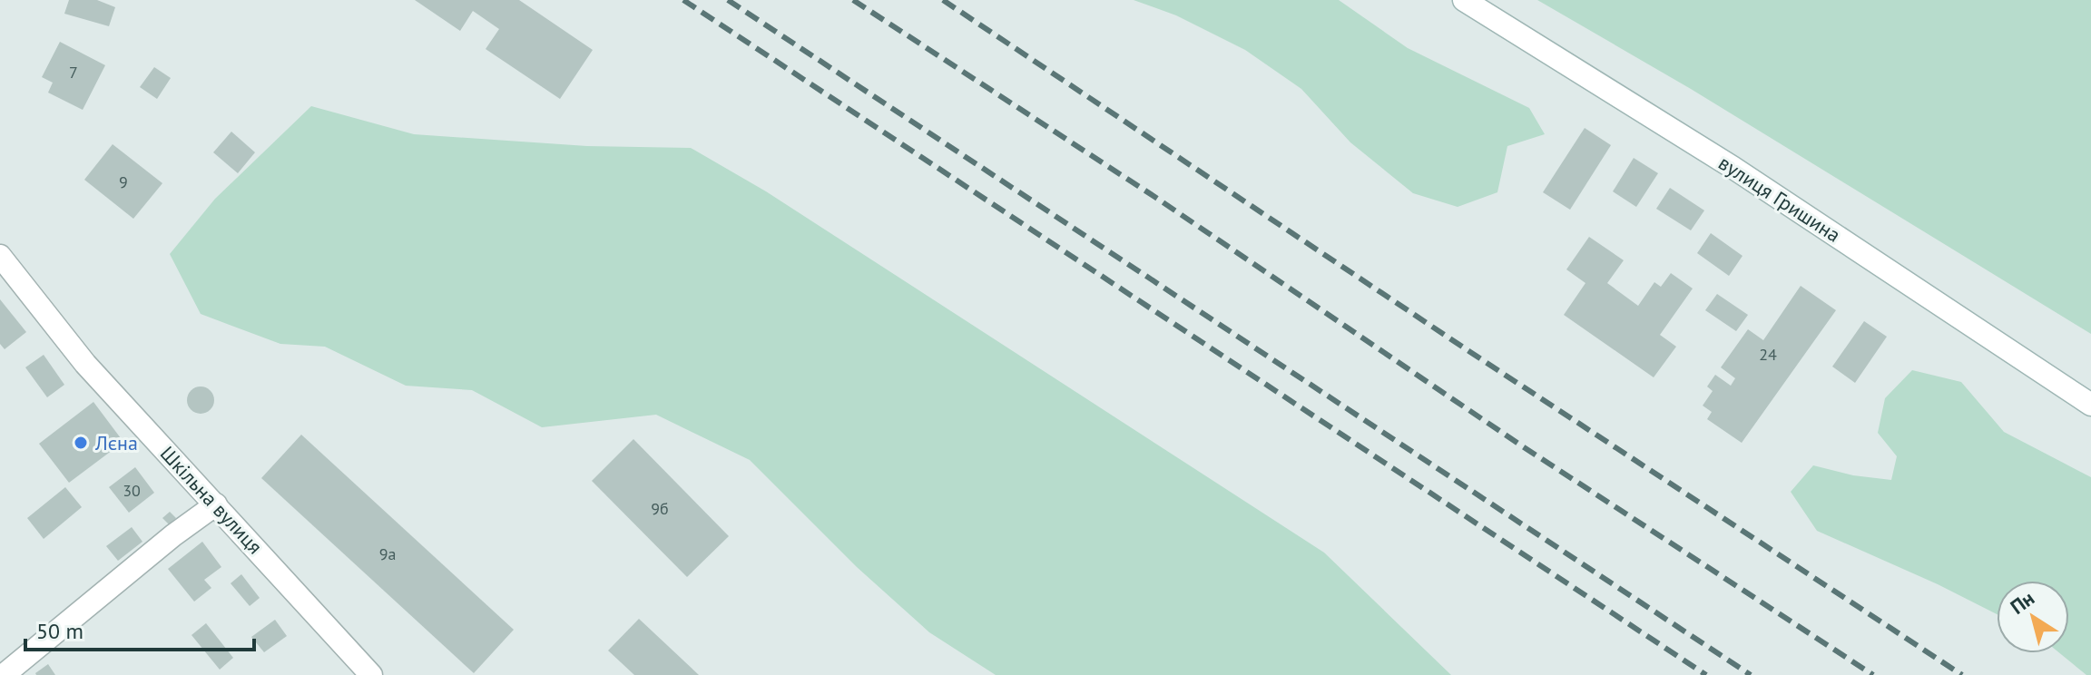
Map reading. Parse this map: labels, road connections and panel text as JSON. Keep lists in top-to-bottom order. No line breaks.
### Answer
{"streets":{"street":["вулиця Гришина","Шкільна вулиця"]},"places":["Лєна"],"house_numbers":["7","9","24","30","9б","9а"],"scale_bar":"50 m","north":"top left"}
